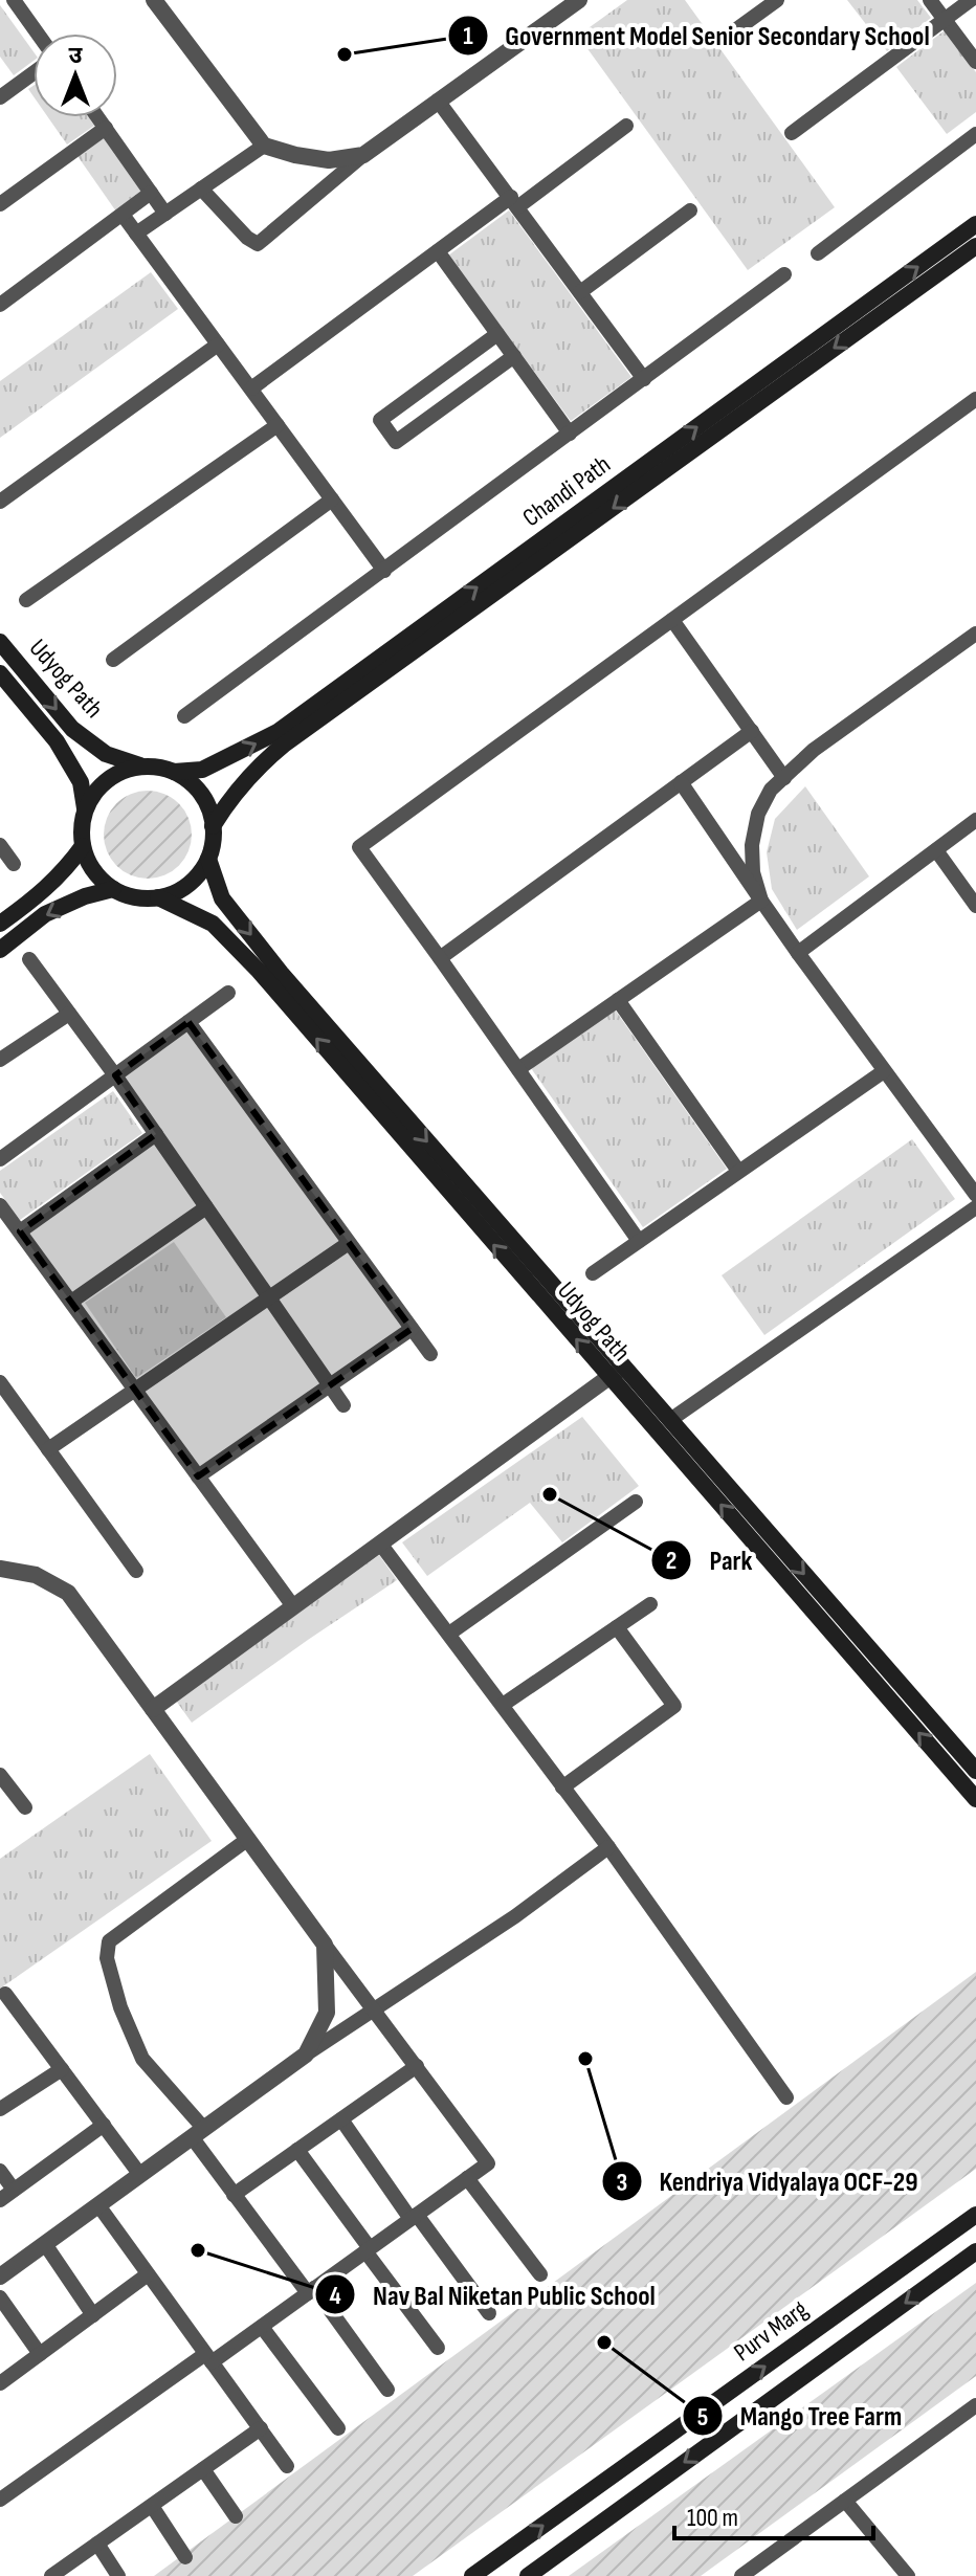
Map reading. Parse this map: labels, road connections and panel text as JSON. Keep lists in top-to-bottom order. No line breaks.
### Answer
{"streets":{"main road":["Chandi Path","Udyog Path","Purv Marg"]},"crossings":[["Chandi Path","Udyog Path"]],"places":["Government Model Senior Secondary School","Park","Kendriya Vidyalaya OCF-29","Nav Bal Niketan Public School","Mango Tree Farm"],"scale_bar":"100 m","north":"top"}
